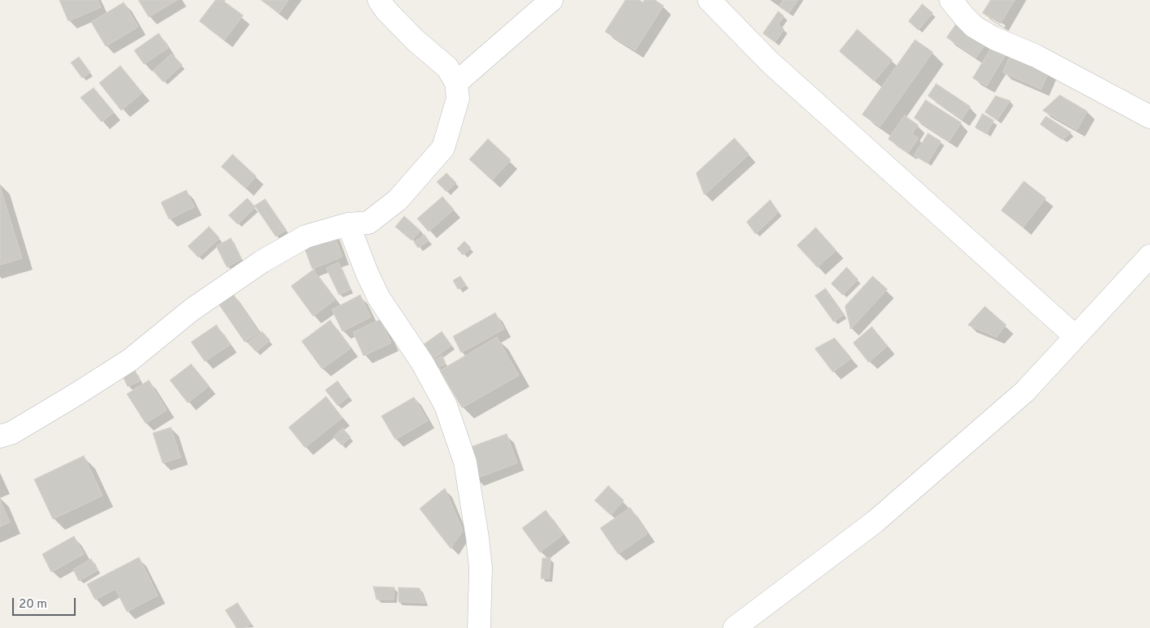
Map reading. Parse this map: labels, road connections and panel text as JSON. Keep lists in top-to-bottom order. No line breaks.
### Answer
{"scale_bar":"20 m"}
